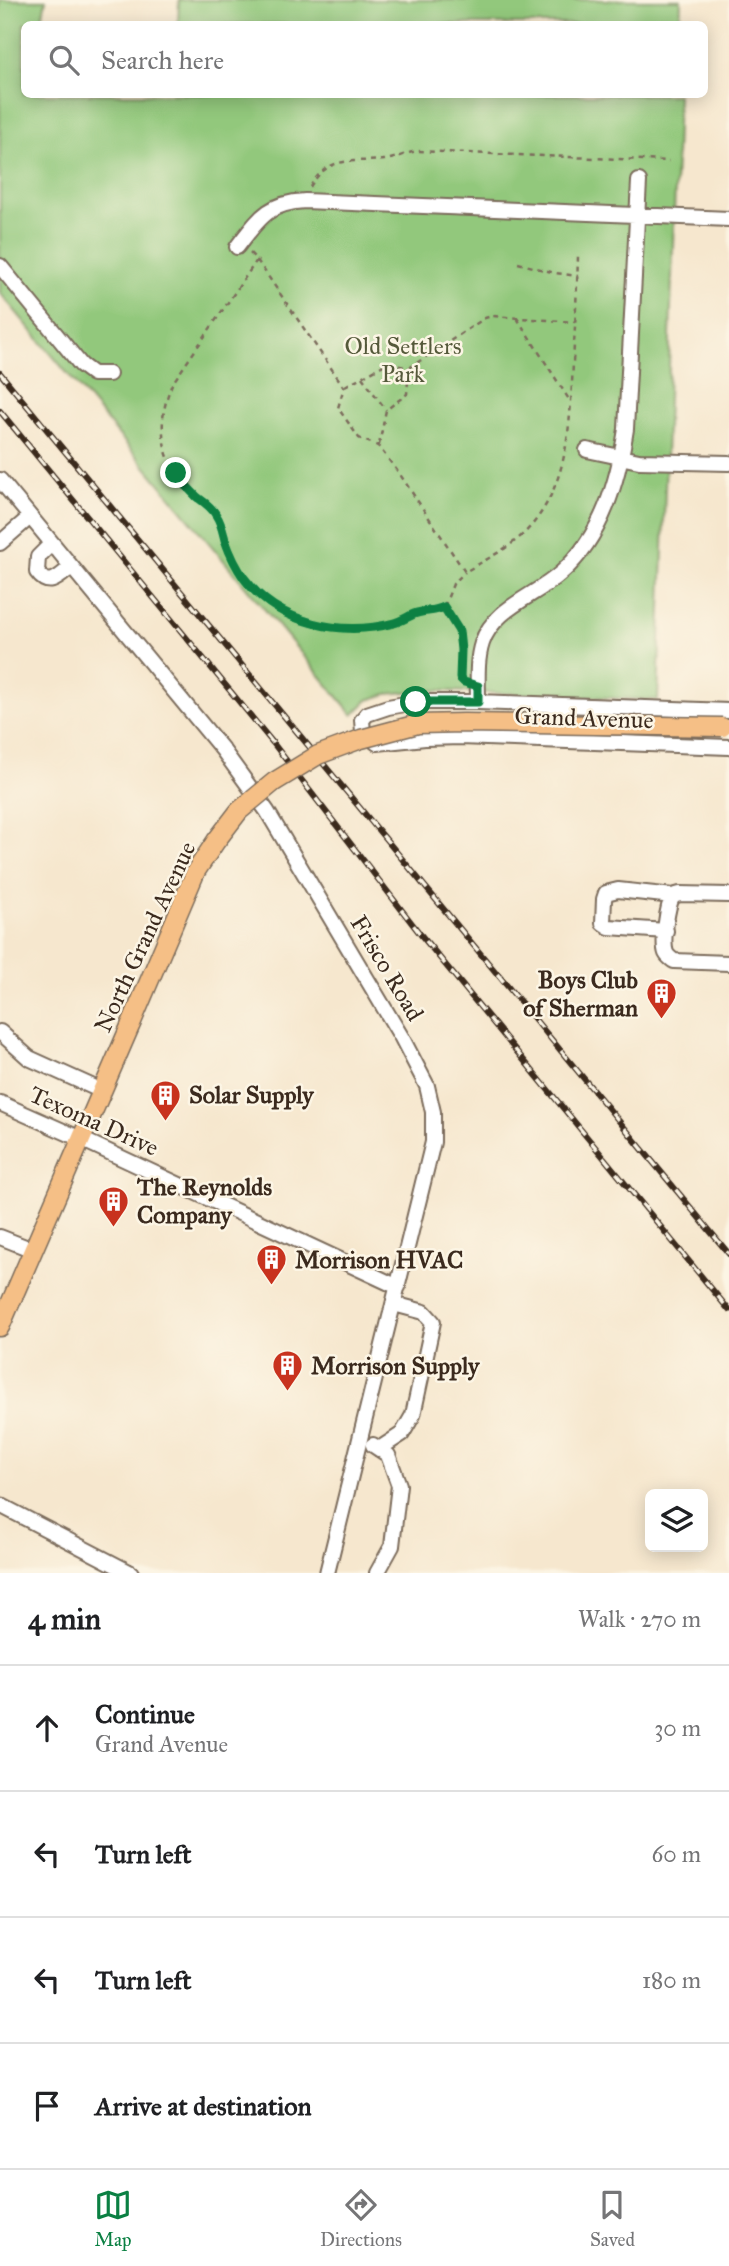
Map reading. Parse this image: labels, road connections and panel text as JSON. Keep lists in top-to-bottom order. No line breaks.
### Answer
{"streets":{"main road":["North Grand Avenue"],"street":["Grand Avenue","Frisco Road","Texoma Drive"]},"crossings":[["Grand Avenue","North Grand Avenue"],["North Grand Avenue","Texoma Drive"],["Frisco Road","Texoma Drive"]],"parks":["Old Settlers Park"],"places":{"building":["Boys Club of Sherman","Solar Supply","The Reynolds Company","Morrison HVAC","Morrison Supply"]},"page":{"search":"Search here","heading":["4 min","Walk · 270 m"],"list":[["Continue","Grand Avenue","30 m"],["Turn left","60 m"],["Turn left","180 m"],"Arrive at destination"],"nav":["Map","Directions","Saved"]}}
